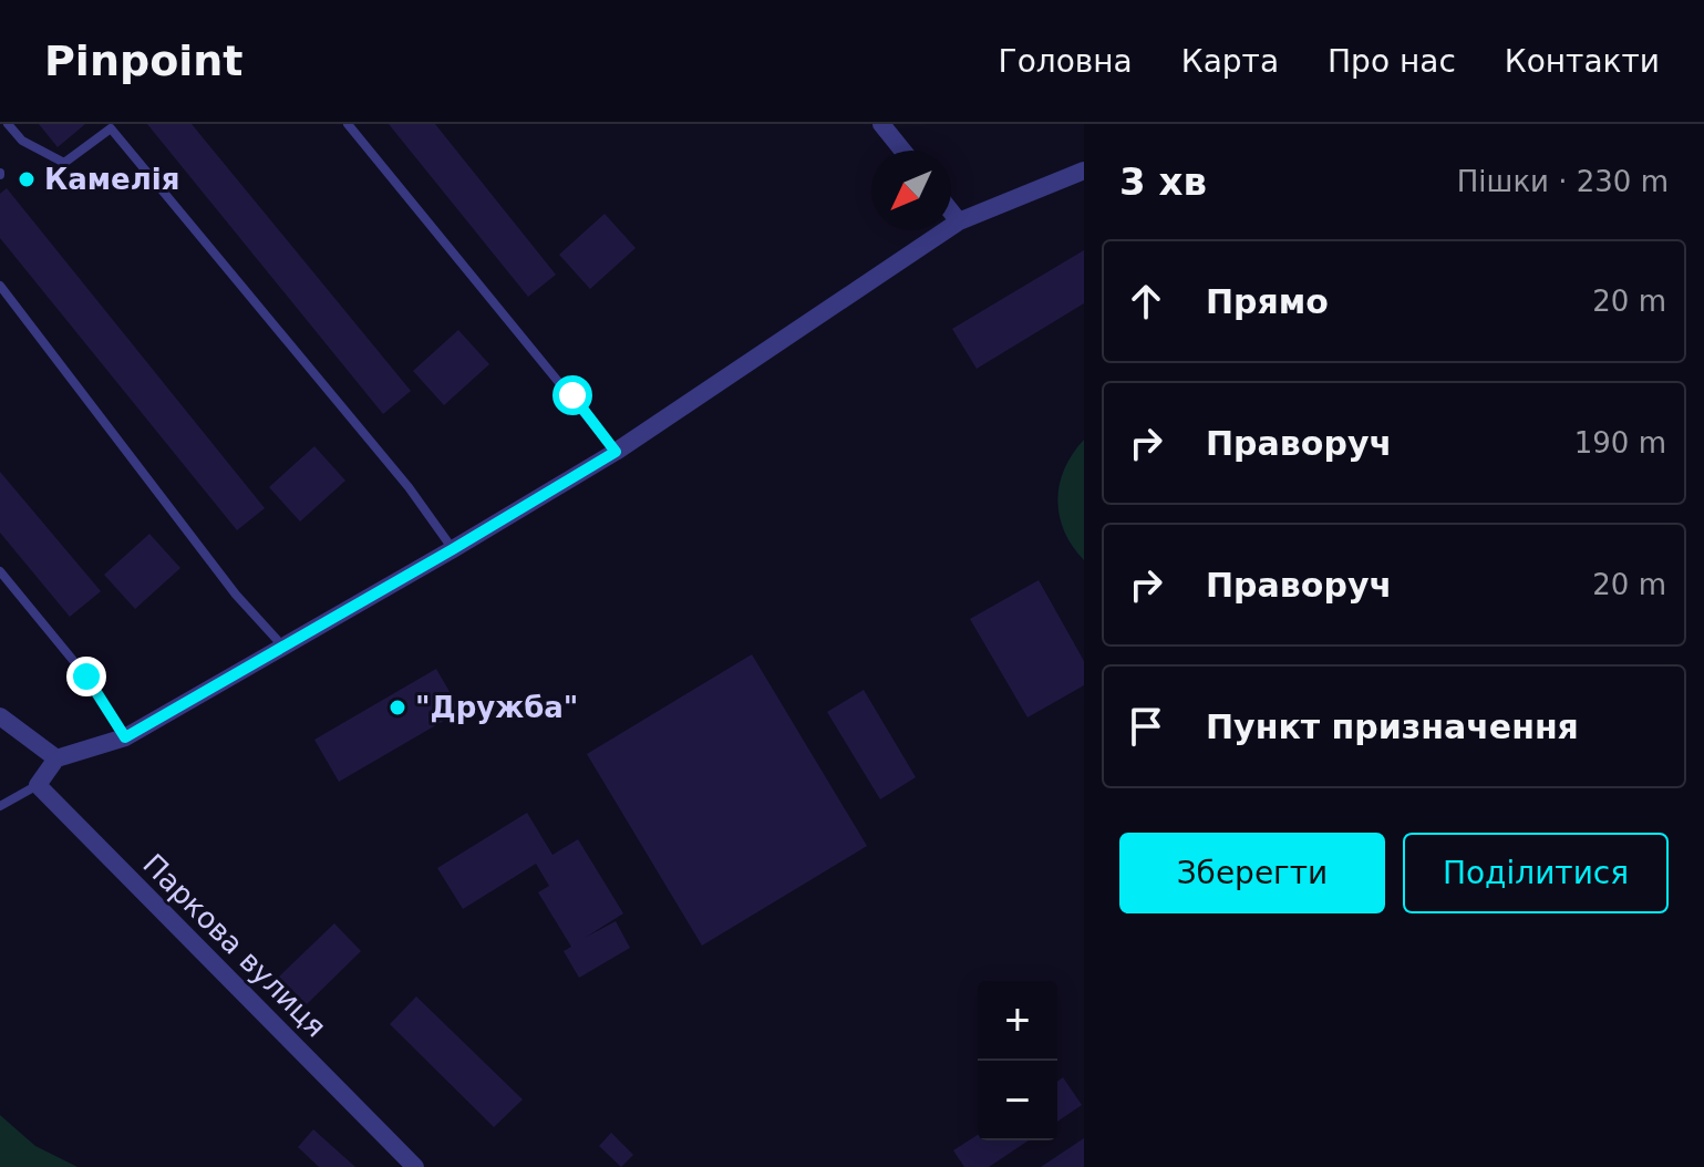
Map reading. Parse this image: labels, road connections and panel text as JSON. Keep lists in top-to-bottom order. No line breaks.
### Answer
{"streets":{"street":["Паркова вулиця"]},"places":["Камелія","\"Дружба\""],"north":"bottom left","page":{"header":"Pinpoint","nav":["Головна","Карта","Про нас","Контакти"],"heading":["3 хв","Пішки · 230 m"],"list":[["Прямо","20 m"],["Праворуч","190 m"],["Праворуч","20 m"],"Пункт призначення"],"buttons":["Зберегти","Поділитися"],"map_buttons":["+","−"]}}
